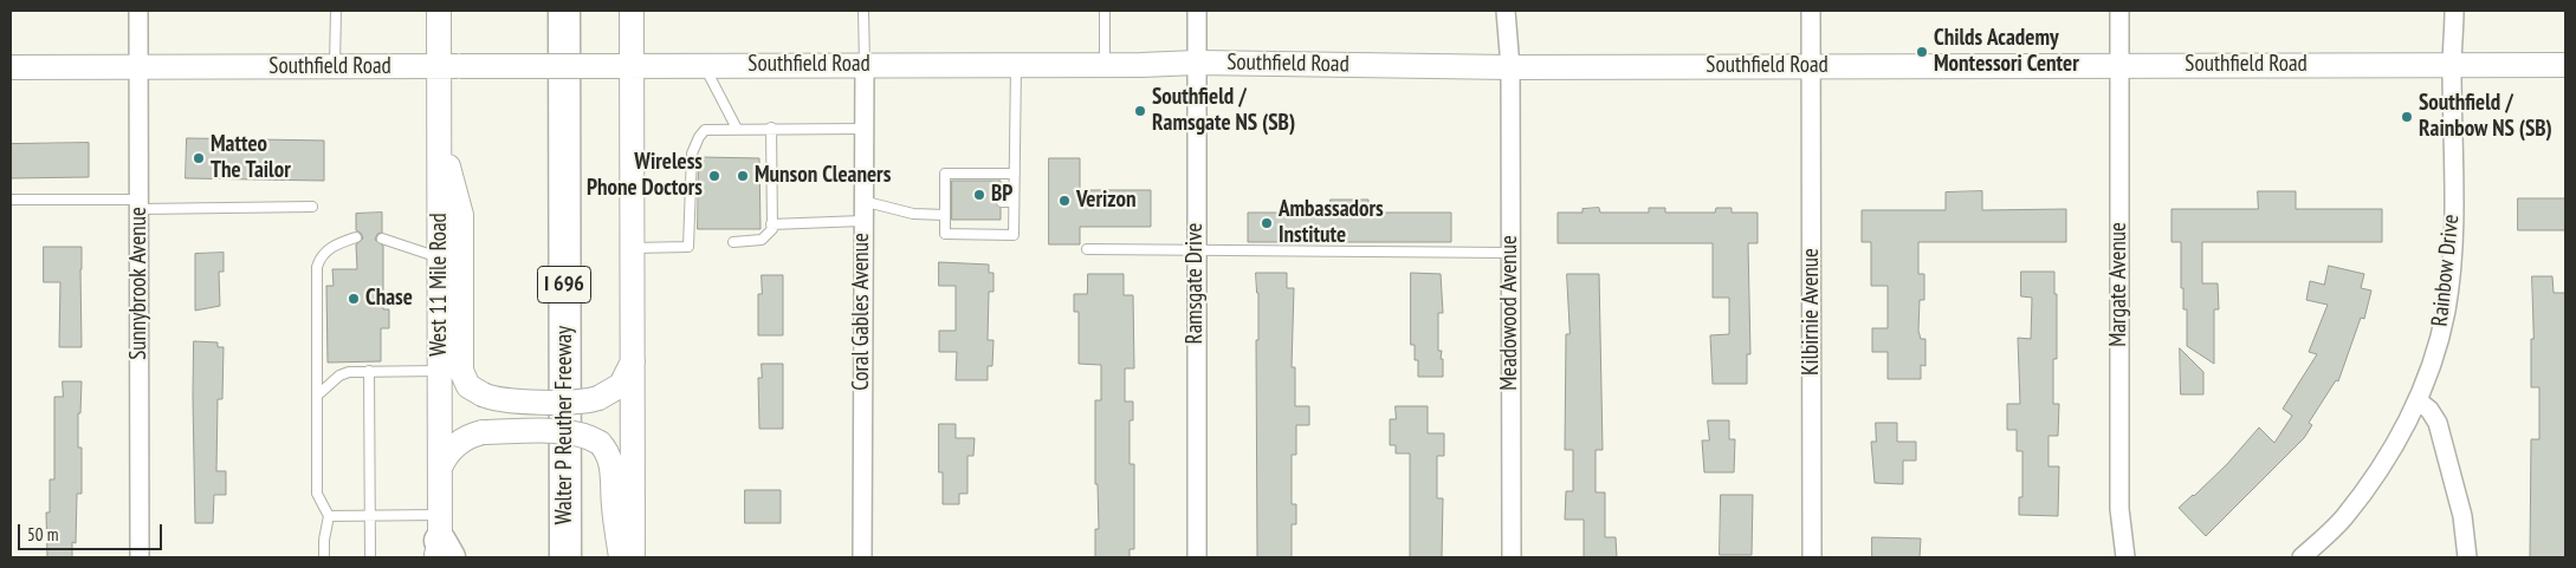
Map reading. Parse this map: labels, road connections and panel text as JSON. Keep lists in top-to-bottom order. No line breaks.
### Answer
{"streets":{"highway":["I 696","Walter P Reuther Freeway"],"main road":["Southfield Road","West 11 Mile Road"],"street":["Rainbow Drive","Sunnybrook Avenue","Ramsgate Drive","Margate Avenue","Coral Gables Avenue","Kilbirnie Avenue","Meadowood Avenue"]},"crossings":[["Southfield Road","Rainbow Drive"],["Southfield Road","Sunnybrook Avenue"],["Southfield Road","Ramsgate Drive"],["Southfield Road","West 11 Mile Road"],["Southfield Road","Margate Avenue"],["Southfield Road","Coral Gables Avenue"],["Southfield Road","Kilbirnie Avenue"],["Southfield Road","Meadowood Avenue"]],"places":["Childs Academy Montessori Center","Southfield / Ramsgate NS (SB)","Southfield / Rainbow NS (SB)","Matteo The Tailor","Wireless Phone Doctors","Munson Cleaners","BP","Verizon","Ambassadors Institute","Chase"],"scale_bar":"50 m"}
